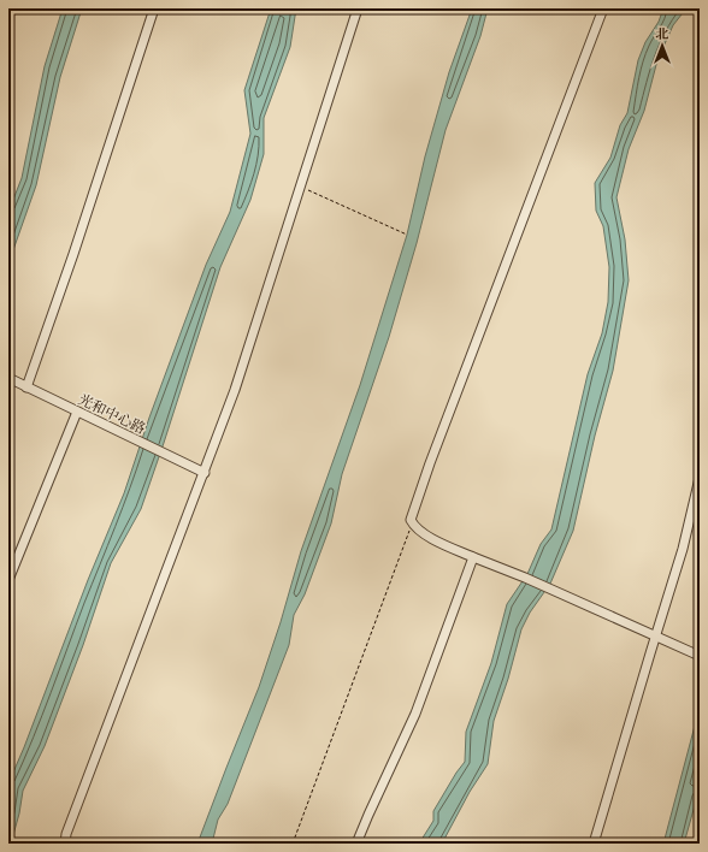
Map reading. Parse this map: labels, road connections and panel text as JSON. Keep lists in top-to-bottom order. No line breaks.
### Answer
{"streets":{"street":["光和中心路"]},"north":"top"}
